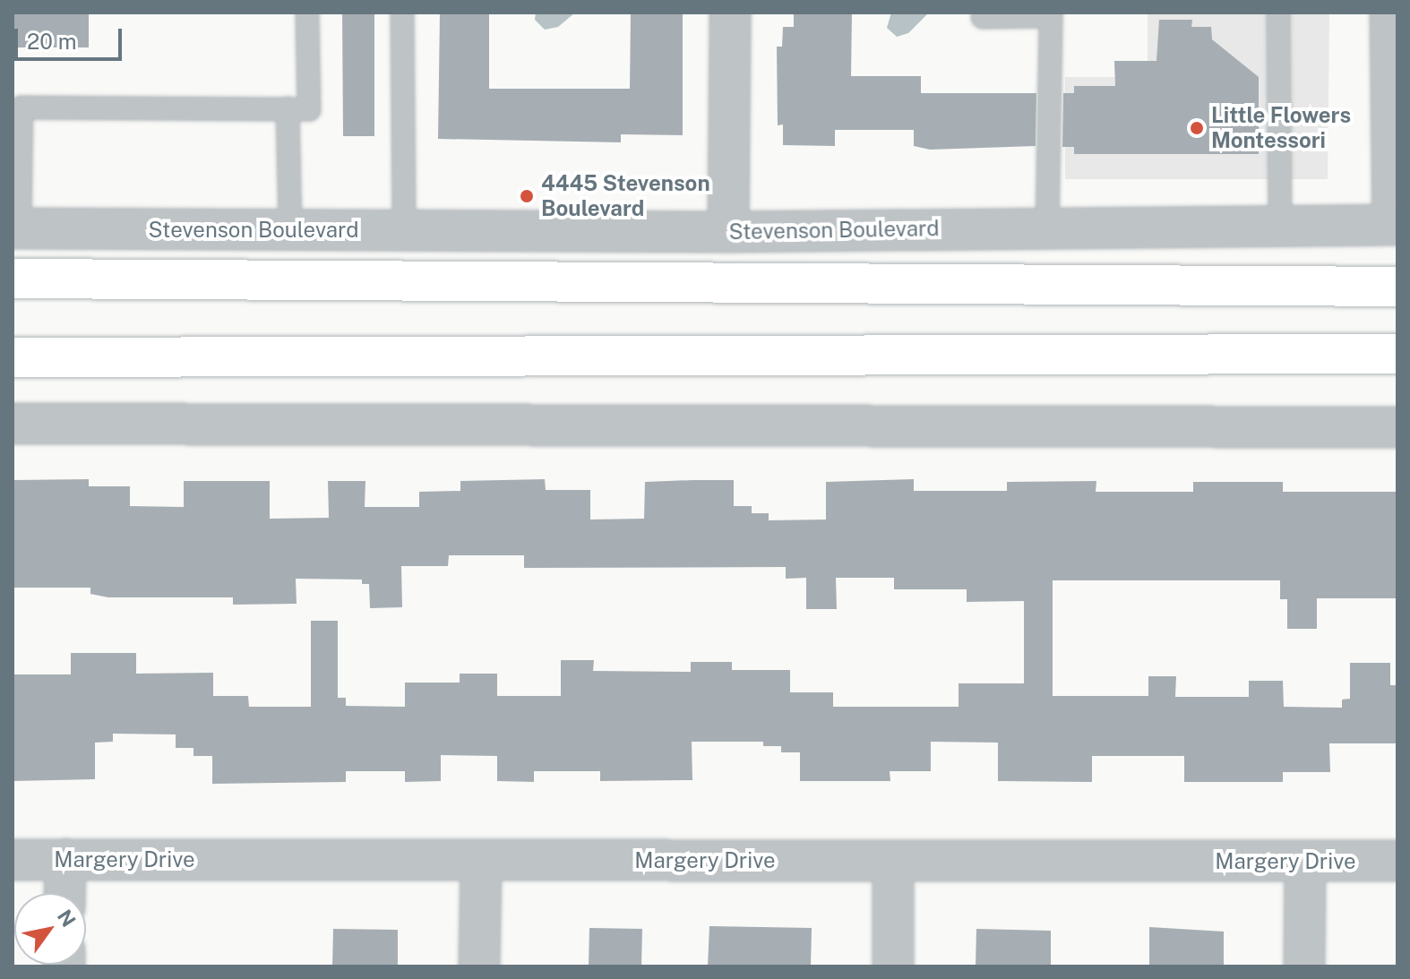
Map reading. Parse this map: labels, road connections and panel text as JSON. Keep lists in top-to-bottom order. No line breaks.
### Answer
{"streets":{"street":["Stevenson Boulevard","Margery Drive"]},"places":["Little Flowers Montessori","4445 Stevenson Boulevard"],"scale_bar":"20 m","north":"top right"}
